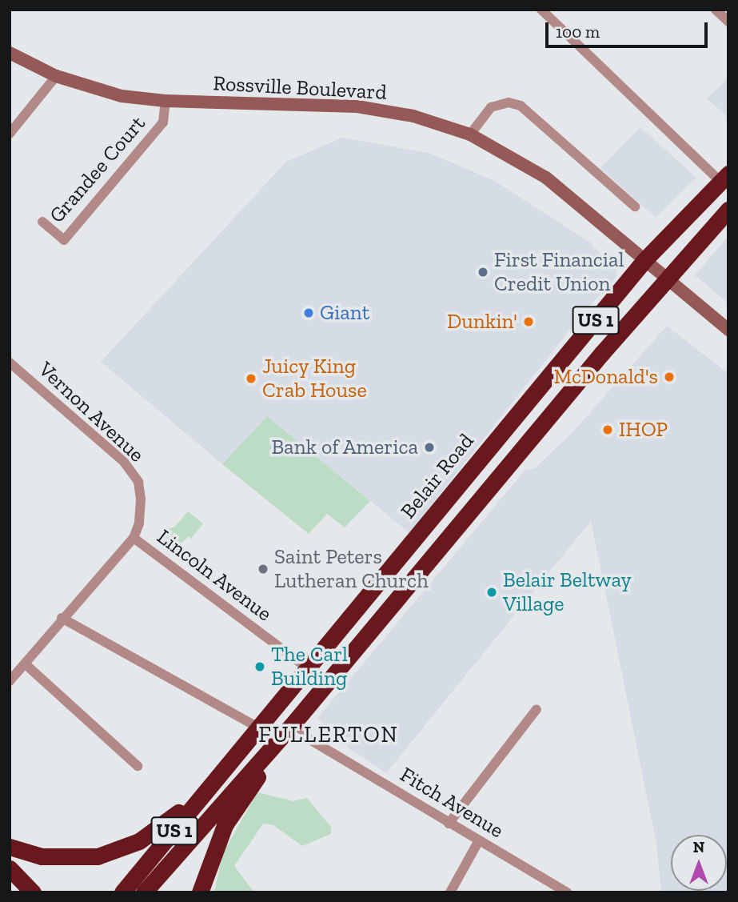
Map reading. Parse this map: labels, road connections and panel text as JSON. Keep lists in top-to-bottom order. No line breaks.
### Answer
{"streets":{"highway":["US 1","Belair Road"],"main road":["Rossville Boulevard"],"street":["Grandee Court","Vernon Avenue","Lincoln Avenue","Fitch Avenue"]},"crossings":[["Rossville Boulevard","Grandee Court"],["Rossville Boulevard","US 1"],["Rossville Boulevard","Belair Road"],["US 1","Lincoln Avenue"],["US 1","Fitch Avenue"],["Vernon Avenue","Lincoln Avenue"],["Belair Road","Lincoln Avenue"]],"districts":["FULLERTON"],"places":["First Financial Credit Union","Giant","Dunkin'","McDonald's","Juicy King Crab House","IHOP","Bank of America","Saint Peters Lutheran Church","Belair Beltway Village","The Carl Building"],"scale_bar":"100 m","north":"top"}
